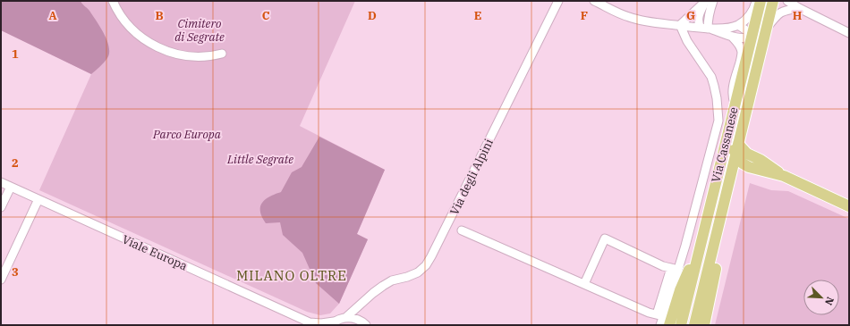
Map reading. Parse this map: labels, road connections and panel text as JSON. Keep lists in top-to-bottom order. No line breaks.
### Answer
{"streets":{"main road":["Via Cassanese"],"street":["Via degli Alpini","Viale Europa"]},"crossings":[["Via degli Alpini","Viale Europa"]],"districts":["MILANO OLTRE"],"parks":["Cimitero di Segrate","Parco Europa","Little Segrate"],"north":"bottom right","grid":{"columns":["A","B","C","D","E","F","G","H"],"rows":["1","2","3"]}}
